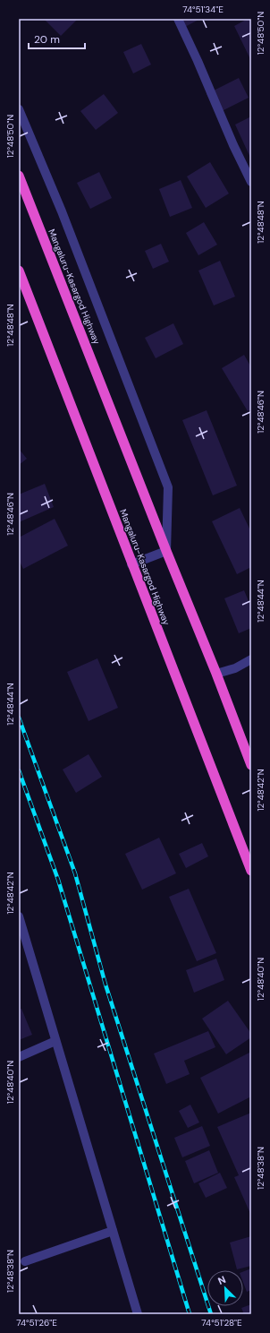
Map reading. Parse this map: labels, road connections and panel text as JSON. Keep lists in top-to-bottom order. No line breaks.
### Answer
{"streets":{"highway":["Mangaluru-Kasargod Highway"]},"scale_bar":"20 m","north":"top left","coordinates":["74°51'34\"E","12°48'50\"N","12°48'48\"N","12°48'46\"N","12°48'44\"N","12°48'42\"N","12°48'40\"N","12°48'38\"N","74°51'26\"E","74°51'28\"E"]}
